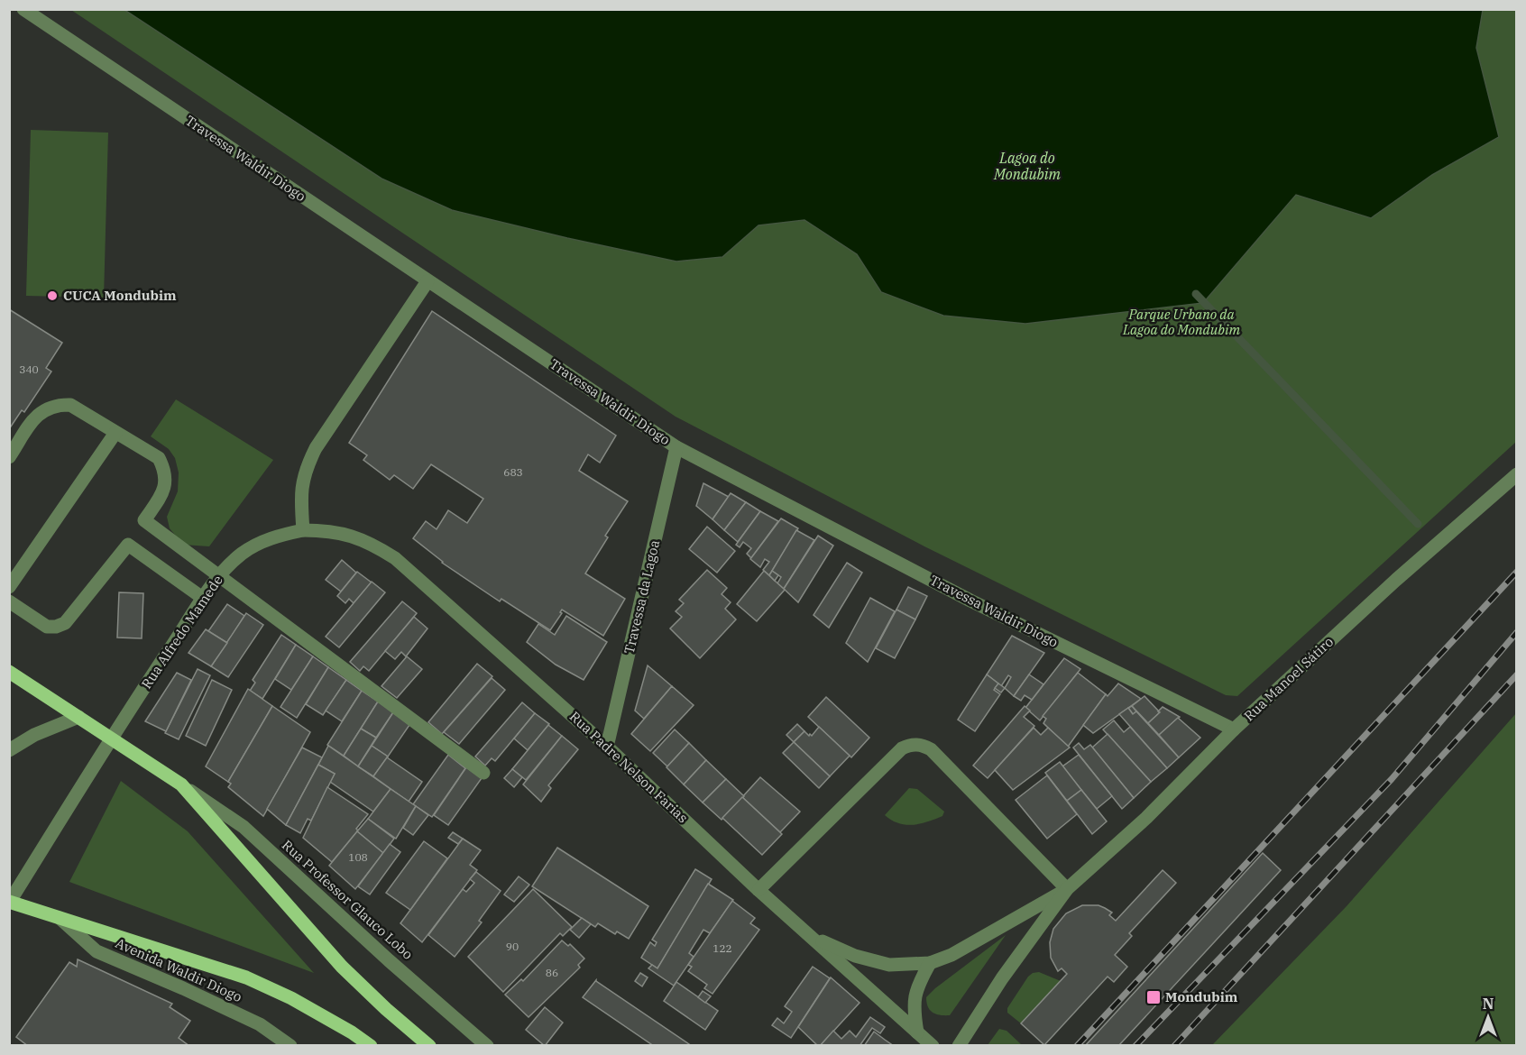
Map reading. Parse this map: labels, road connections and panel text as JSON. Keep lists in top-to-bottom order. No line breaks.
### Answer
{"streets":{"main road":["Rua Professor Glauco Lobo"],"street":["Travessa Waldir Diogo","Travessa da Lagoa","Rua Alfredo Mamede","Rua Manoel Sátiro","Rua Padre Nelson Farias","Avenida Waldir Diogo"]},"crossings":[["Travessa Waldir Diogo","Travessa da Lagoa"],["Travessa Waldir Diogo","Rua Manoel Sátiro"],["Travessa da Lagoa","Rua Padre Nelson Farias"],["Rua Alfredo Mamede","Rua Padre Nelson Farias"],["Rua Alfredo Mamede","Rua Professor Glauco Lobo"],["Rua Manoel Sátiro","Rua Padre Nelson Farias"]],"water":["Lagoa do Mondubim"],"parks":["Parque Urbano da Lagoa do Mondubim"],"places":{"other":["CUCA Mondubim"],"transit":["Mondubim"]},"house_numbers":["340","683","108","90","122","86"],"north":"top"}
